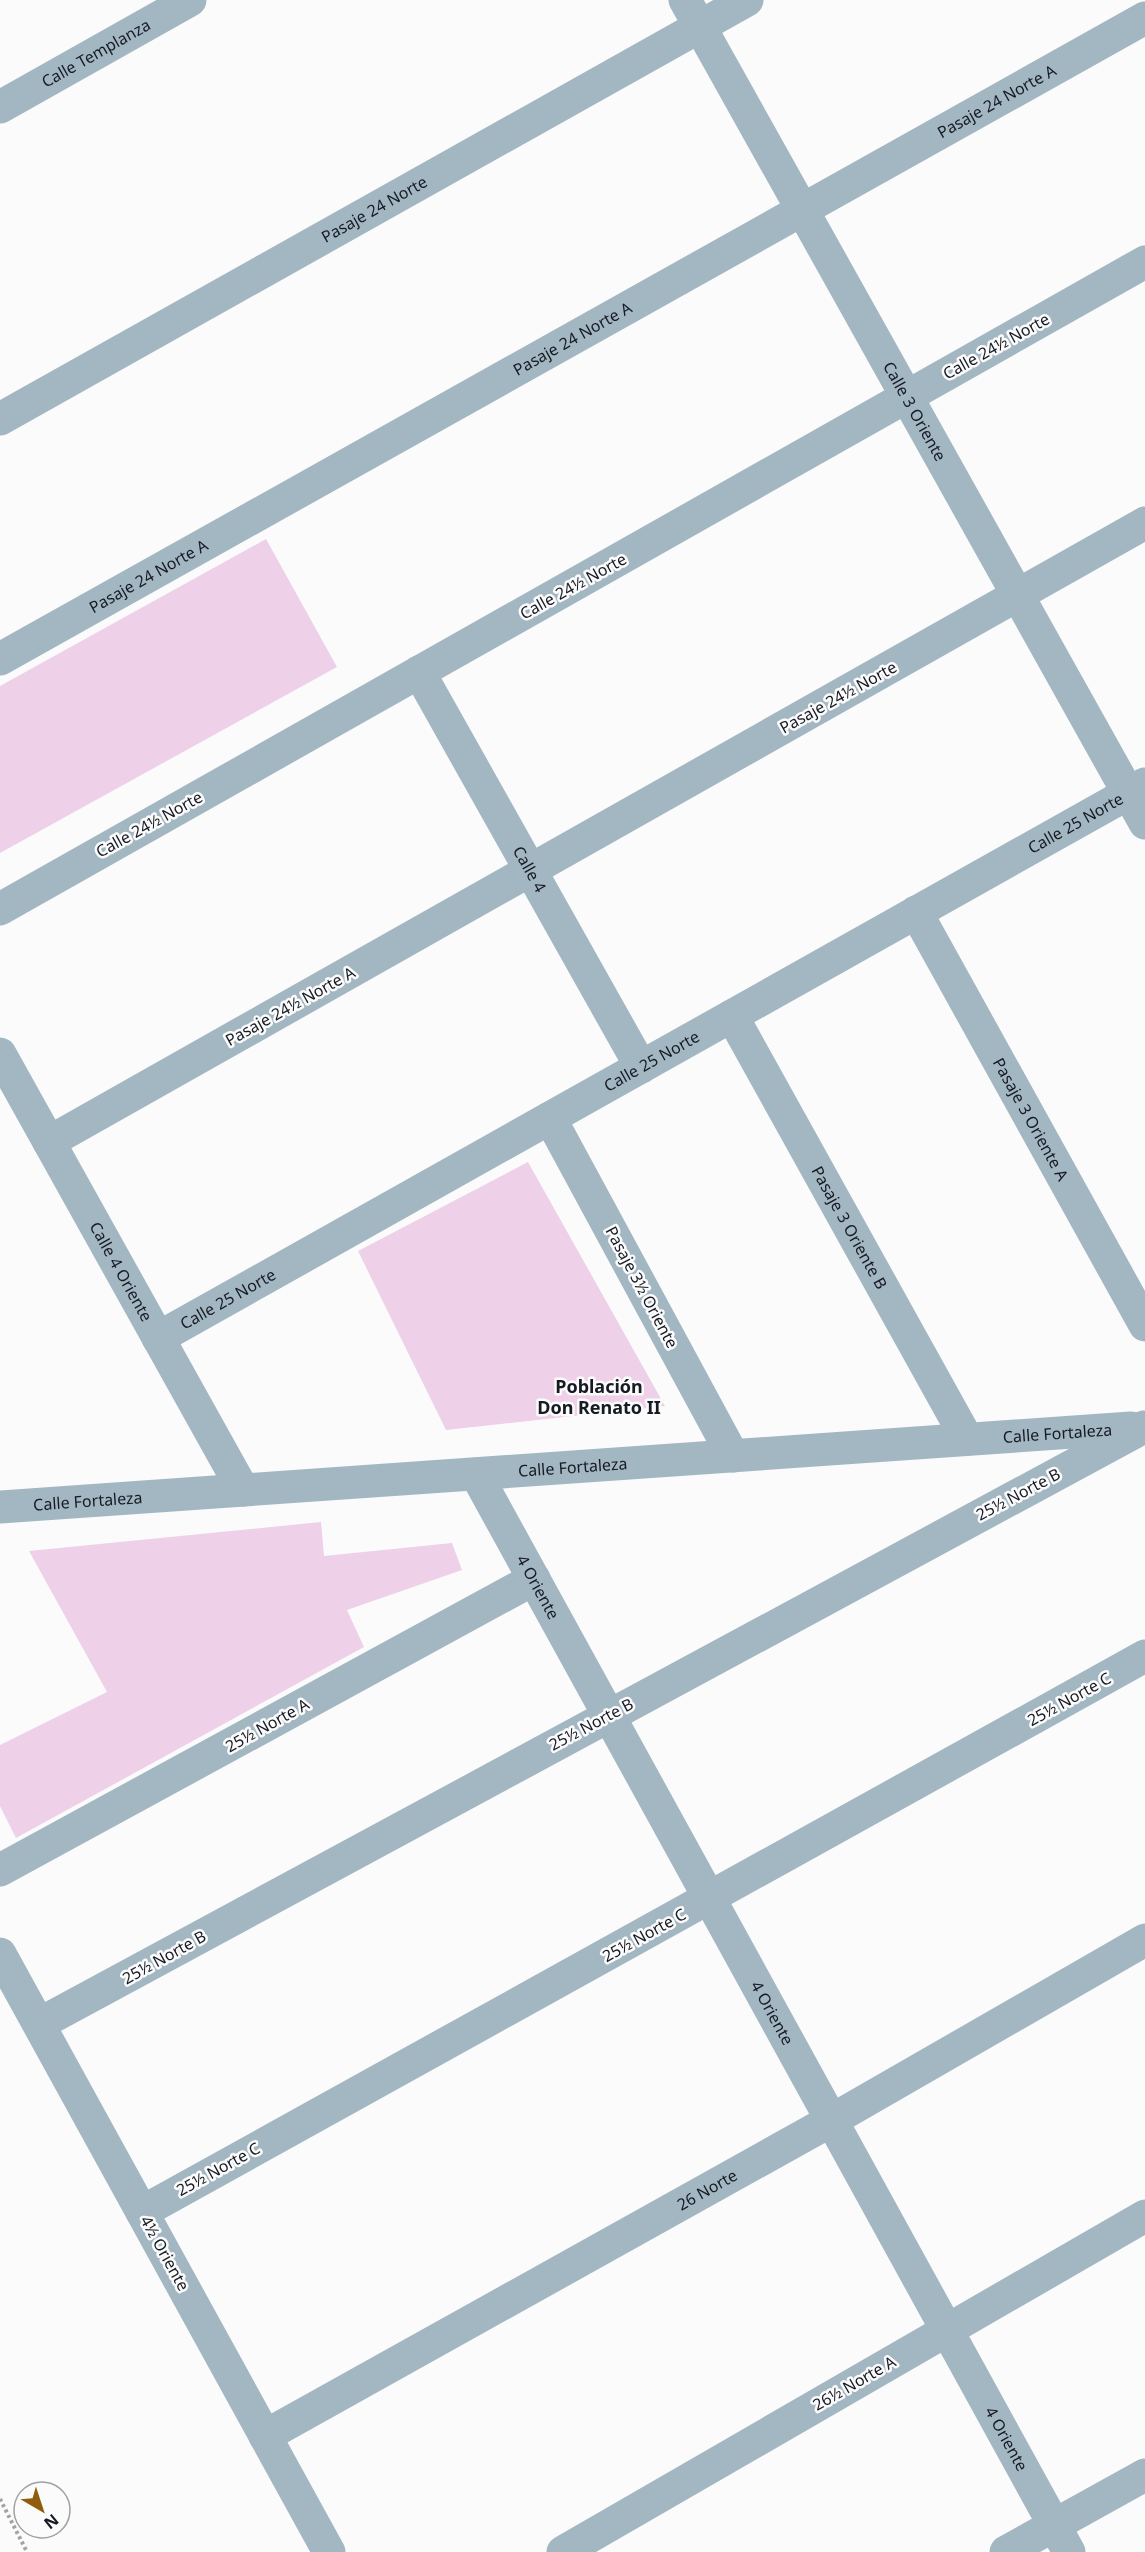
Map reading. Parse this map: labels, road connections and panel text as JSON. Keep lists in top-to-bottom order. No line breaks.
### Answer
{"streets":{"street":["Calle Templanza","Pasaje 24 Norte A","Pasaje 24 Norte","Calle 24½ Norte","Calle 3 Oriente","Pasaje 24½ Norte","Calle 25 Norte","Calle 4","Pasaje 24½ Norte A","Pasaje 3 Oriente A","Pasaje 3 Oriente B","Calle 4 Oriente","Pasaje 3½ Oriente","Calle Fortaleza","25½ Norte B","4 Oriente","25½ Norte C","25½ Norte A","26 Norte","4½ Oriente","26½ Norte A"]},"crossings":[["Pasaje 24 Norte A","Calle 3 Oriente"],["Pasaje 24 Norte","Calle 3 Oriente"],["Calle 24½ Norte","Calle 3 Oriente"],["Calle 24½ Norte","Calle 4"],["Calle 3 Oriente","Pasaje 24½ Norte"],["Calle 3 Oriente","Calle 25 Norte"],["Pasaje 24½ Norte","Calle 4"],["Pasaje 24½ Norte","Pasaje 24½ Norte A"],["Calle 25 Norte","Calle 4"],["Calle 25 Norte","Pasaje 3 Oriente A"],["Calle 25 Norte","Pasaje 3 Oriente B"],["Calle 25 Norte","Calle 4 Oriente"],["Calle 25 Norte","Pasaje 3½ Oriente"],["Calle 4","Pasaje 24½ Norte A"],["Pasaje 24½ Norte A","Calle 4 Oriente"],["Pasaje 3 Oriente B","Calle Fortaleza"],["Calle 4 Oriente","Calle Fortaleza"],["Pasaje 3½ Oriente","Calle Fortaleza"],["Calle Fortaleza","25½ Norte B"],["Calle Fortaleza","4 Oriente"],["25½ Norte B","4 Oriente"],["25½ Norte B","4½ Oriente"],["4 Oriente","25½ Norte C"],["4 Oriente","25½ Norte A"],["4 Oriente","26 Norte"],["4 Oriente","26½ Norte A"],["25½ Norte C","4½ Oriente"],["26 Norte","4½ Oriente"]],"districts":["Población Don Renato II"],"north":"bottom right"}
